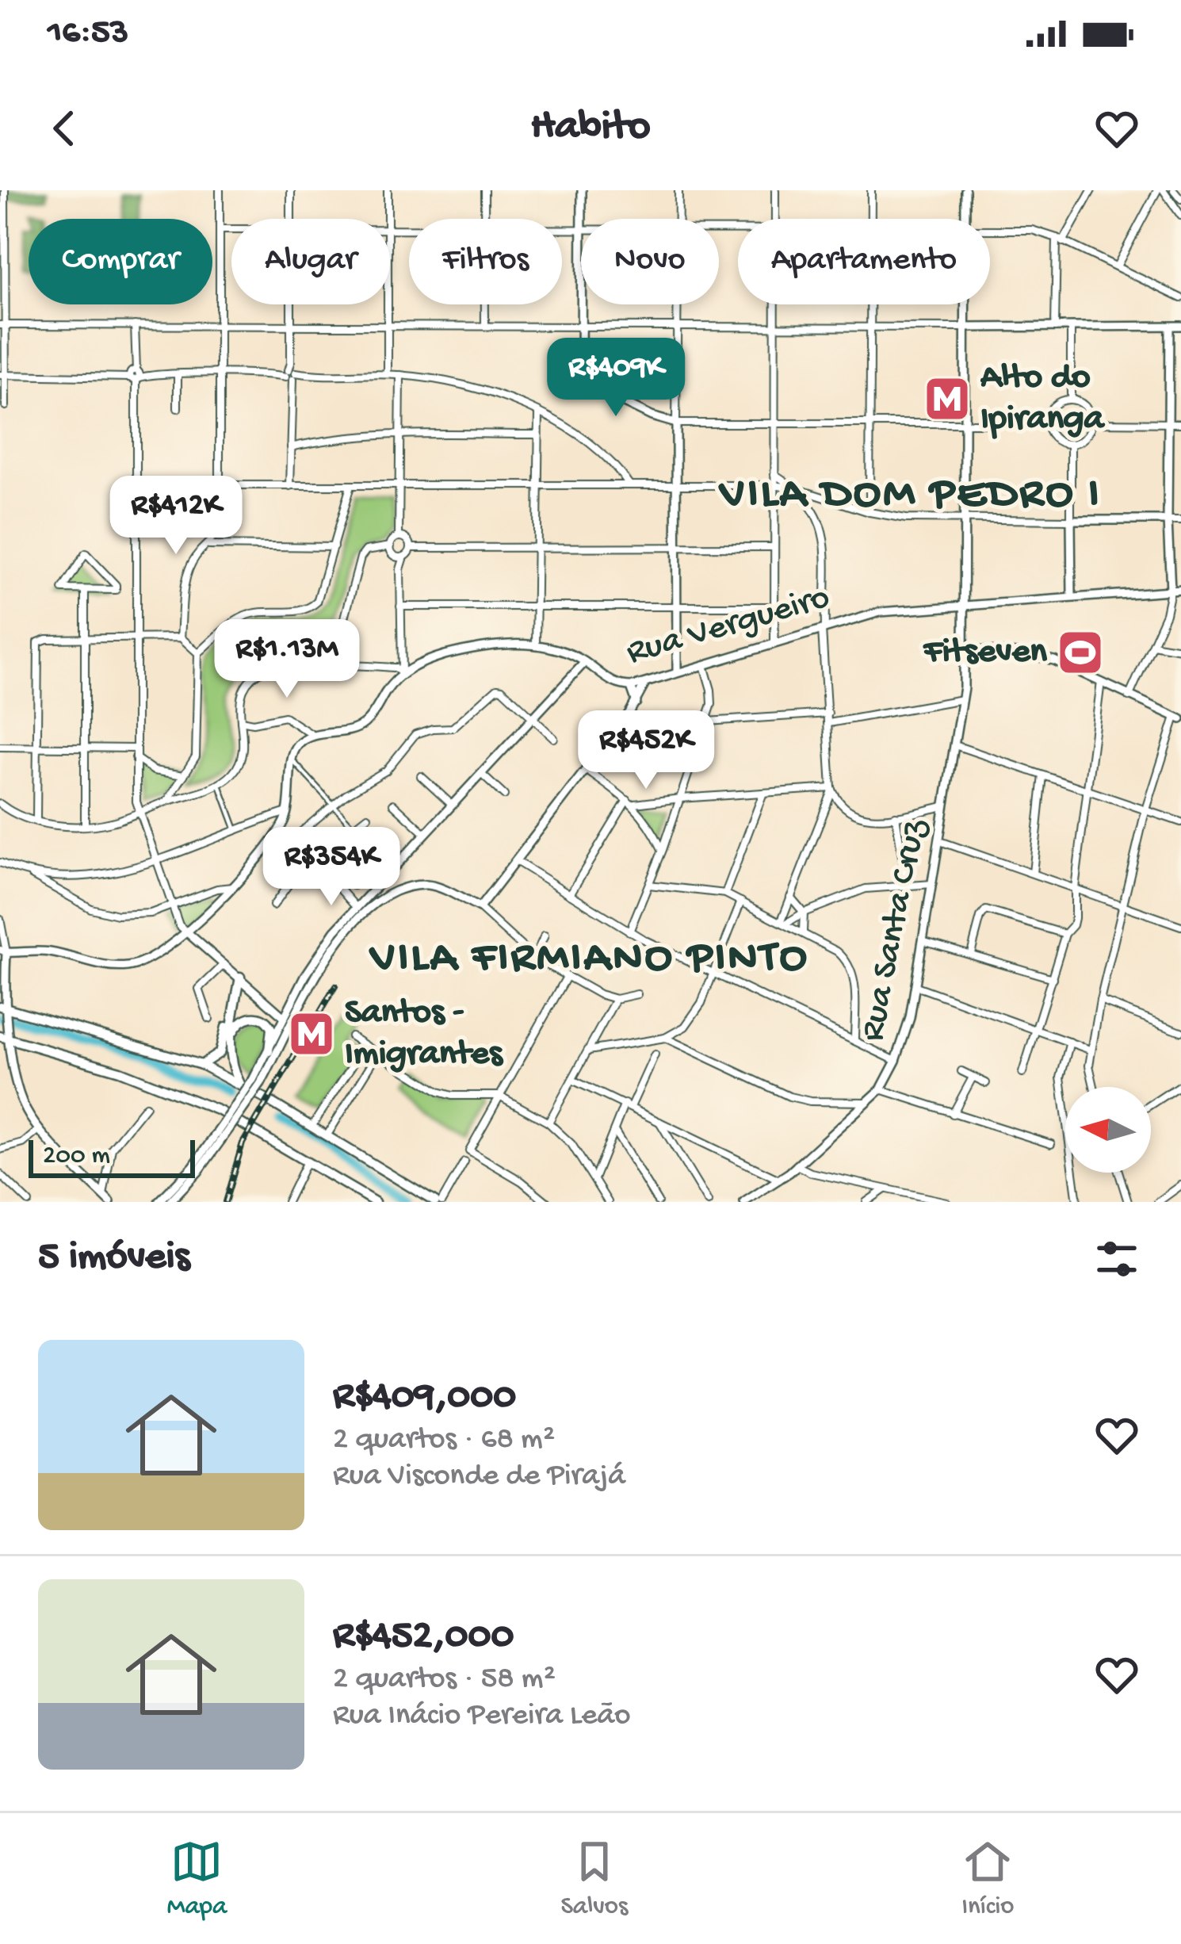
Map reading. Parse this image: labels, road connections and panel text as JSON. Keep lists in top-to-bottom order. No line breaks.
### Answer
{"streets":{"main road":["Rua Vergueiro","Rua Santa Cruz"]},"crossings":[["Rua Vergueiro","Rua Santa Cruz"]],"districts":["VILA DOM PEDRO I","VILA FIRMIANO PINTO"],"places":{"metro station":["Alto do Ipiranga","Santos - Imigrantes"],"sports":["Fitseven"]},"scale_bar":"200 m","north":"left","page":{"status":"16:53","header":"Habito","chip":["Comprar","Alugar","Filtros","Novo","Apartamento"],"price":["R$409K","R$412K","R$1.13M","R$452K","R$354K"],"scale":"200 m","heading":"5 imóveis","list":[{"name":"R$409,000","note":"2 quartos · 68 m² · Rua Visconde de Pirajá"},{"name":"R$452,000","note":"2 quartos · 58 m² · Rua Inácio Pereira Leão"}],"tabs":["Mapa","Salvos","Início"]}}
